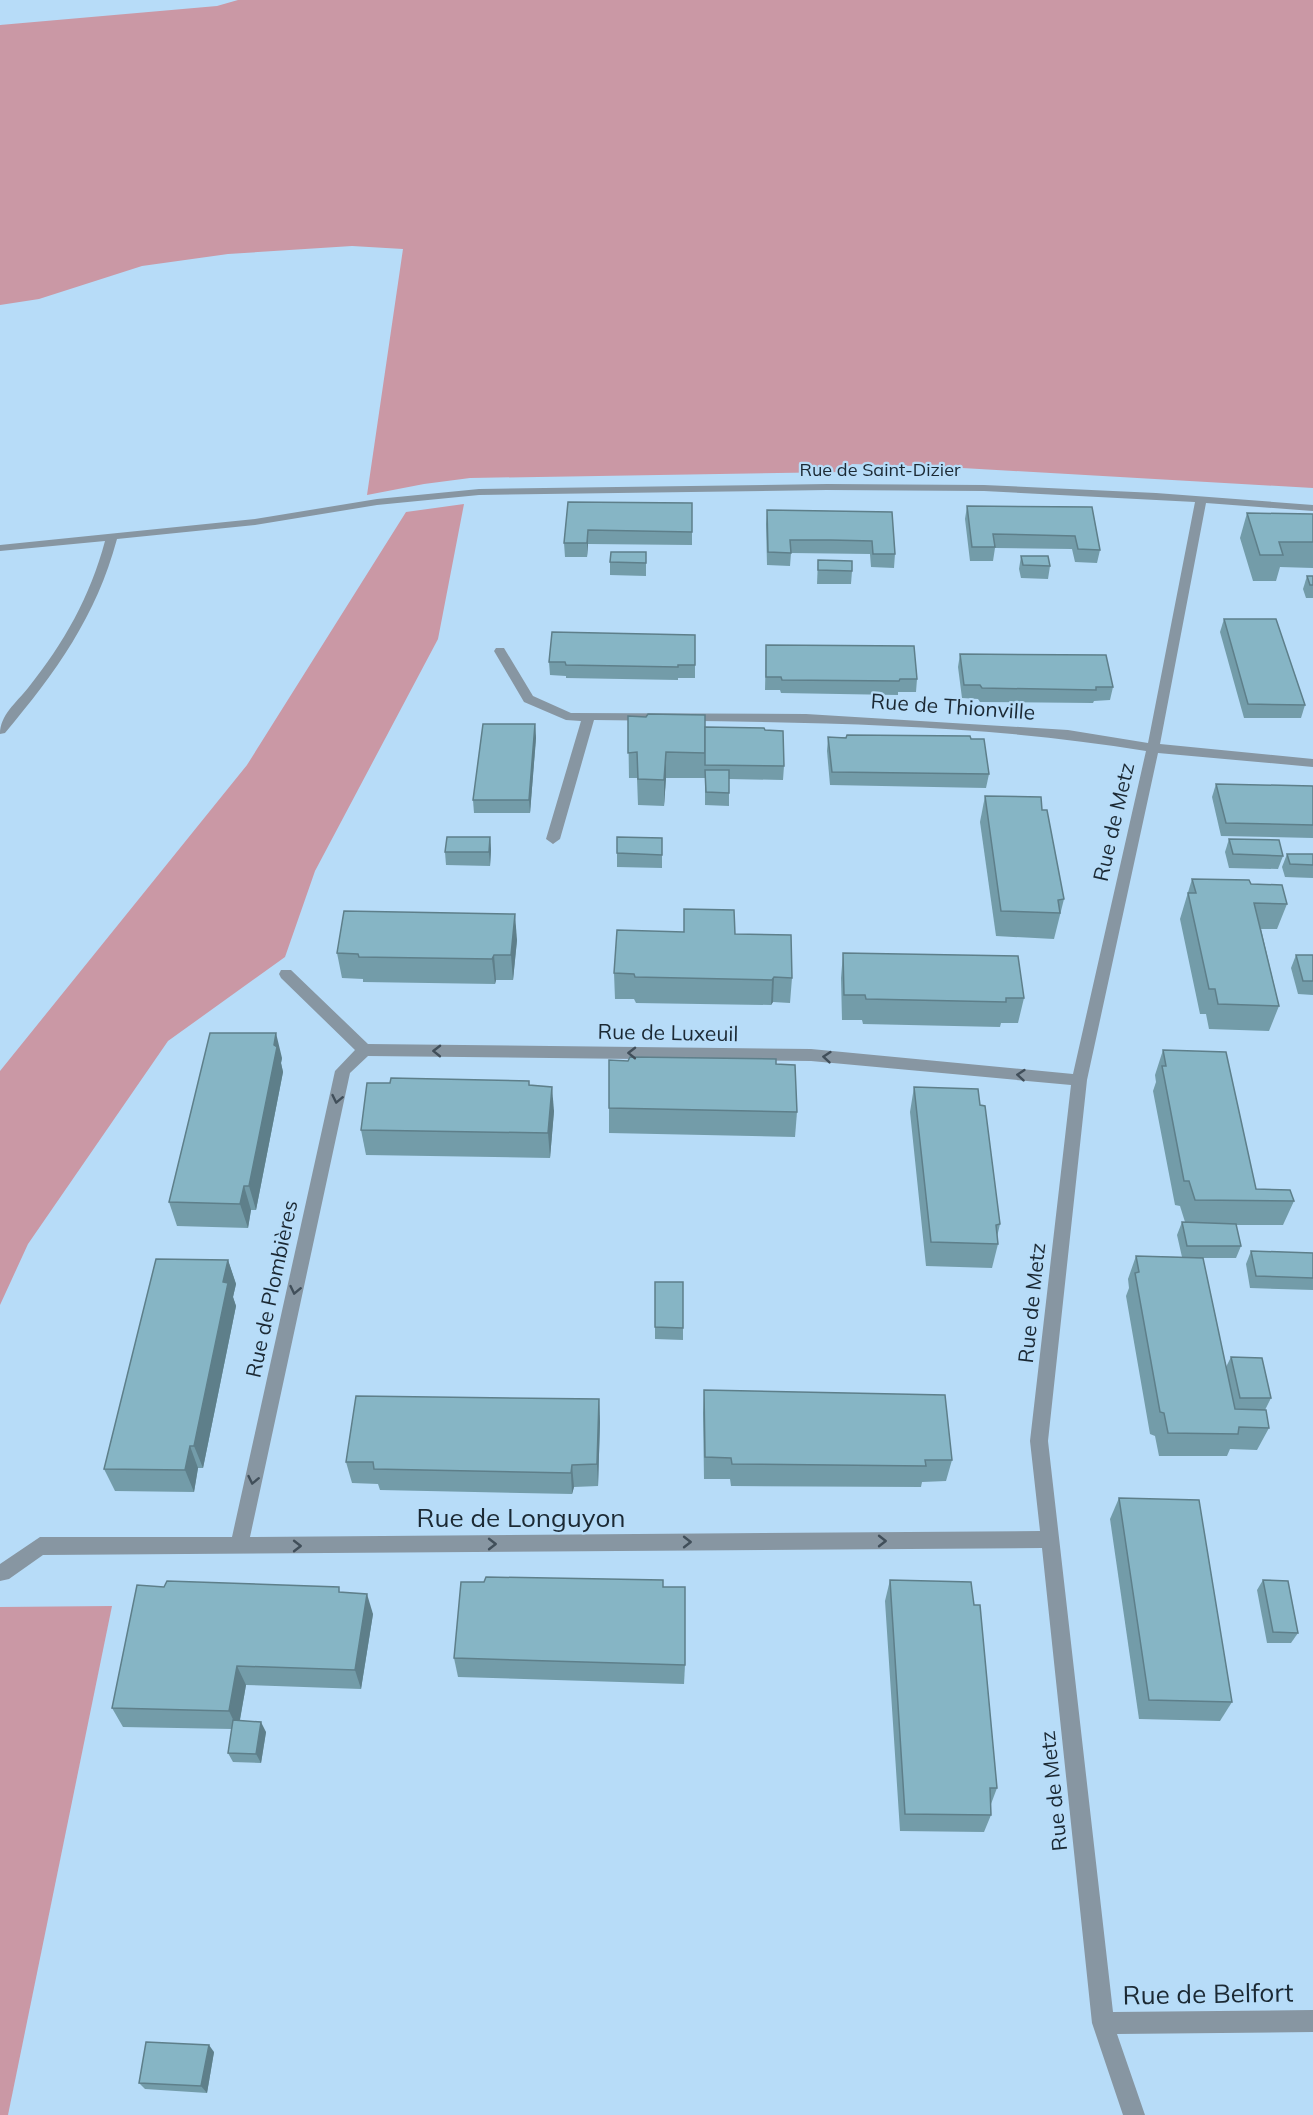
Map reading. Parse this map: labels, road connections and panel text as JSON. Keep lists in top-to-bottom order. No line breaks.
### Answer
{"streets":{"street":["Rue de Saint-Dizier","Rue de Thionville","Rue de Metz","Rue de Luxeuil","Rue de Plombières","Rue de Longuyon","Rue de Belfort"]},"crossings":[["Rue de Saint-Dizier","Rue de Metz"],["Rue de Thionville","Rue de Metz"],["Rue de Metz","Rue de Luxeuil"],["Rue de Metz","Rue de Longuyon"],["Rue de Metz","Rue de Belfort"],["Rue de Luxeuil","Rue de Plombières"],["Rue de Plombières","Rue de Longuyon"]],"one_way":["Rue de Luxeuil","Rue de Plombières","Rue de Longuyon"]}
